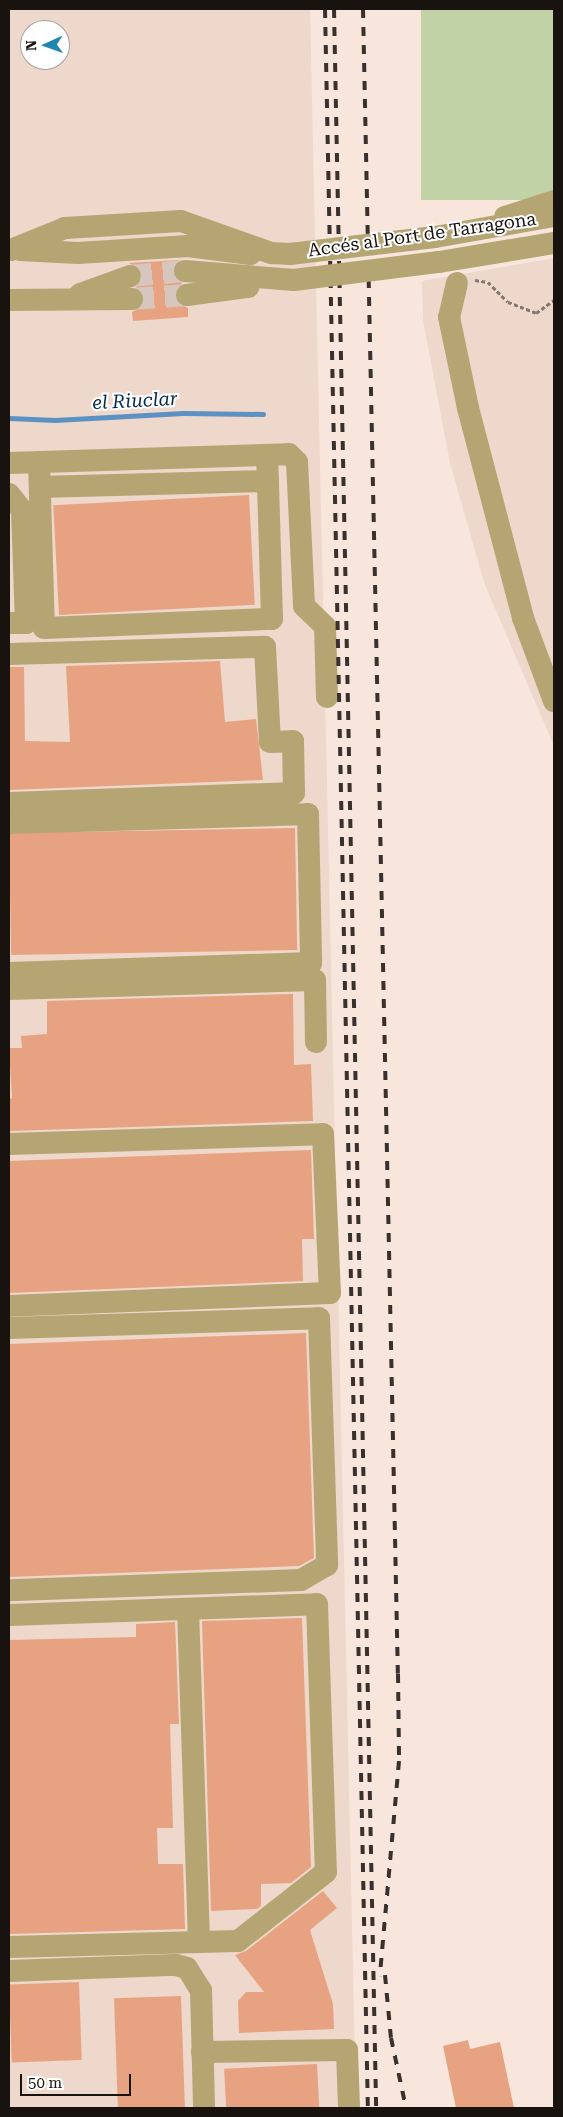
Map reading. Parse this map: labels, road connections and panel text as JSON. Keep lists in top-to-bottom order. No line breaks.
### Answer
{"streets":{"street":["Accés al Port de Tarragona"]},"water":["el Riuclar"],"scale_bar":"50 m","north":"left"}
